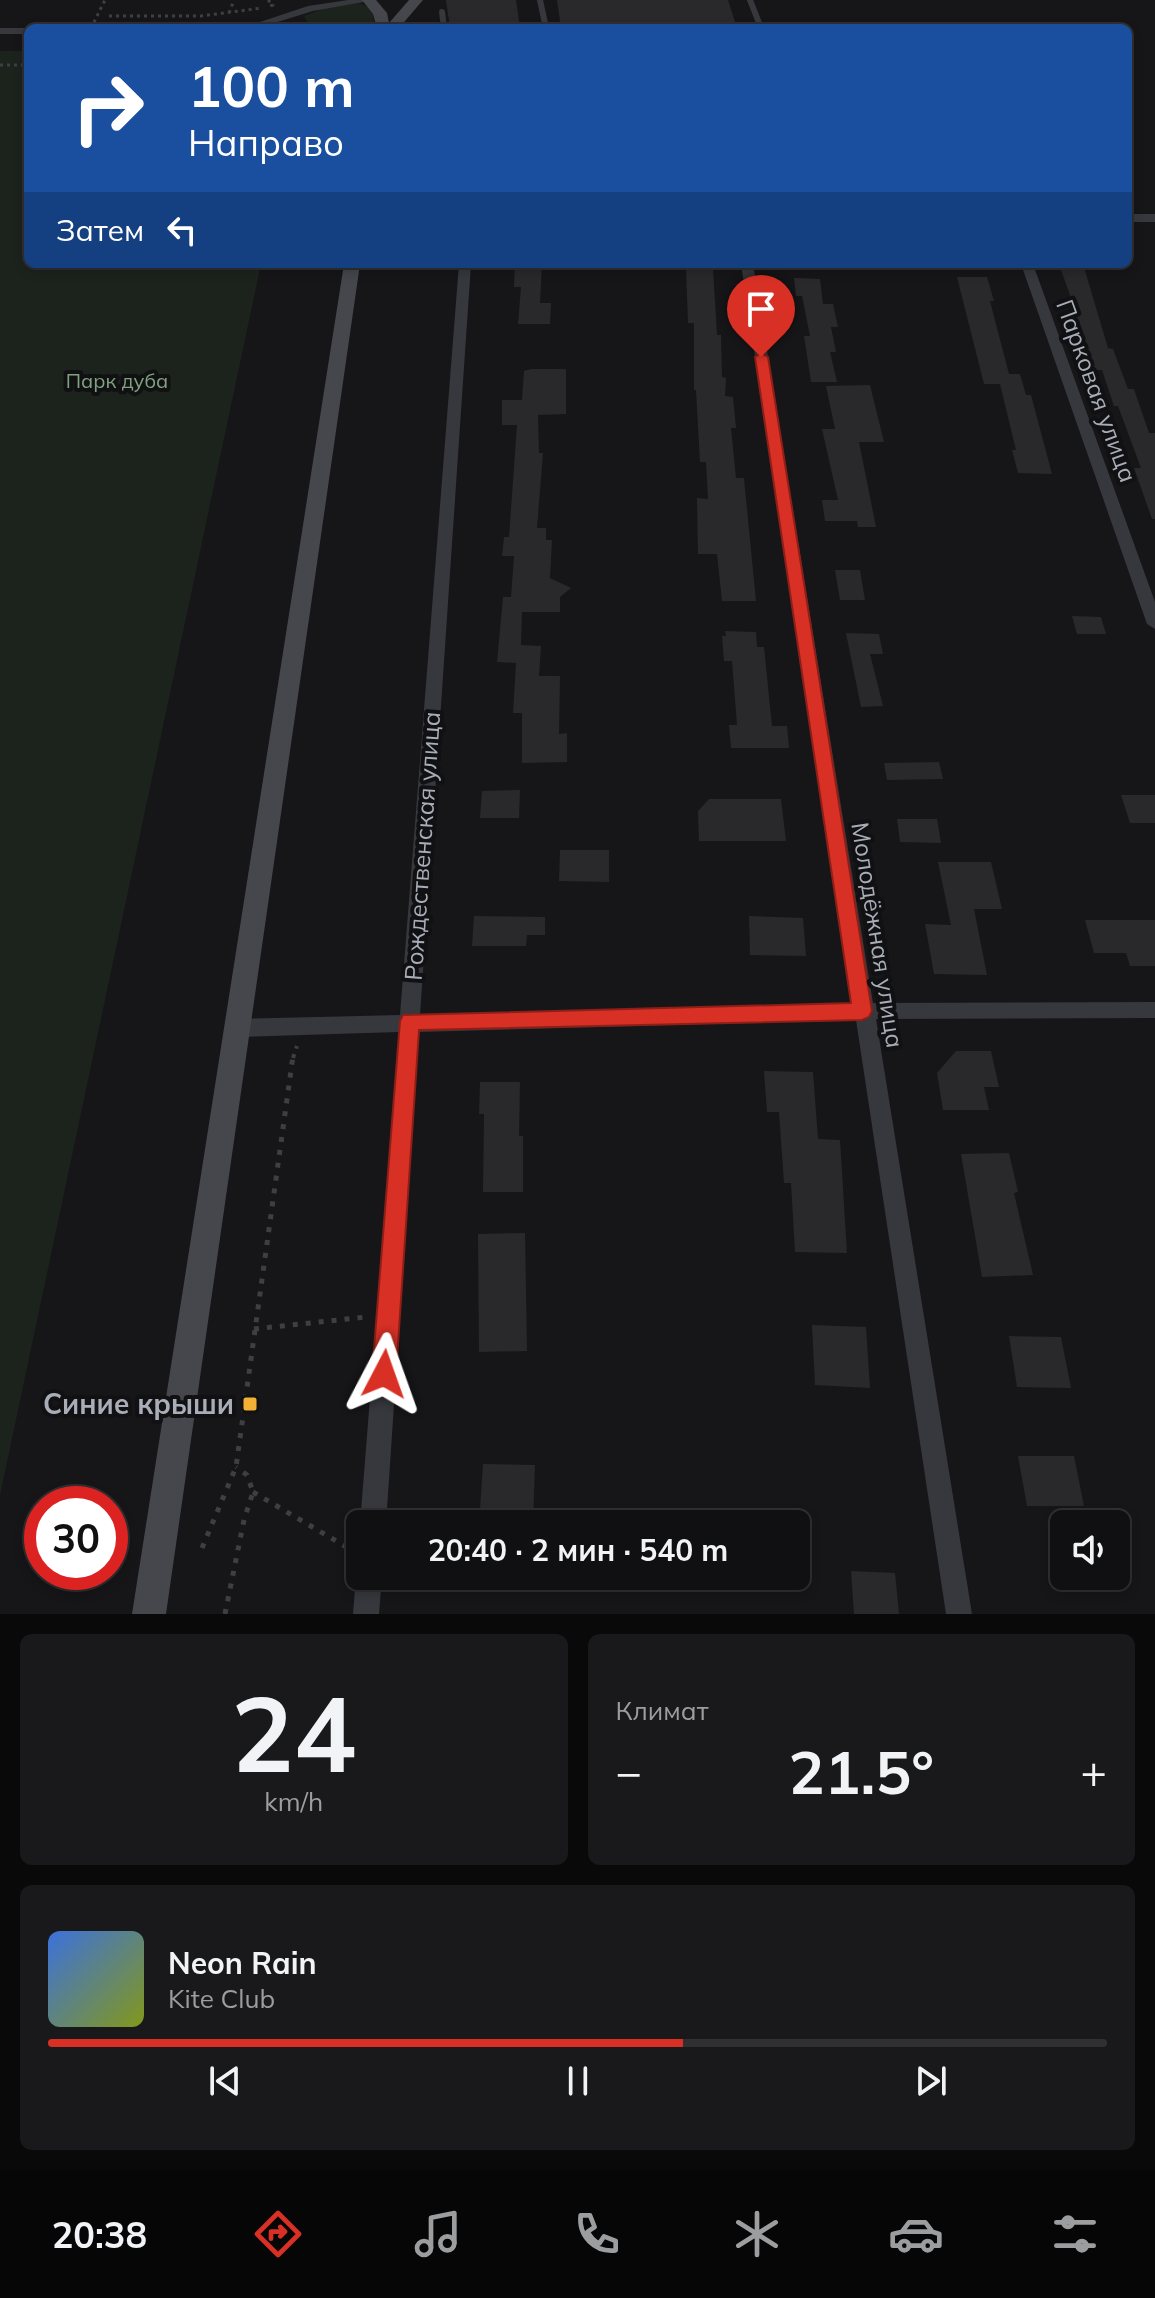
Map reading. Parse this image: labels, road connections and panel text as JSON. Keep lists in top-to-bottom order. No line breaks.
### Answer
{"streets":{"street":["Парковая улица","Рождественская улица","Молодёжная улица"]},"parks":["Парк дуба"],"places":{"transit":["Синие крыши"]},"page":{"turn":["100 m","Направо"],"then":"Затем","limit":"30","trip":"20:40 · 2 мин · 540 m","tile":[["24","km/h"],"Климат"],"heat":["−","21.5°","+"],"song":["Neon Rain","Kite Club"],"tabs":"20:38"}}
